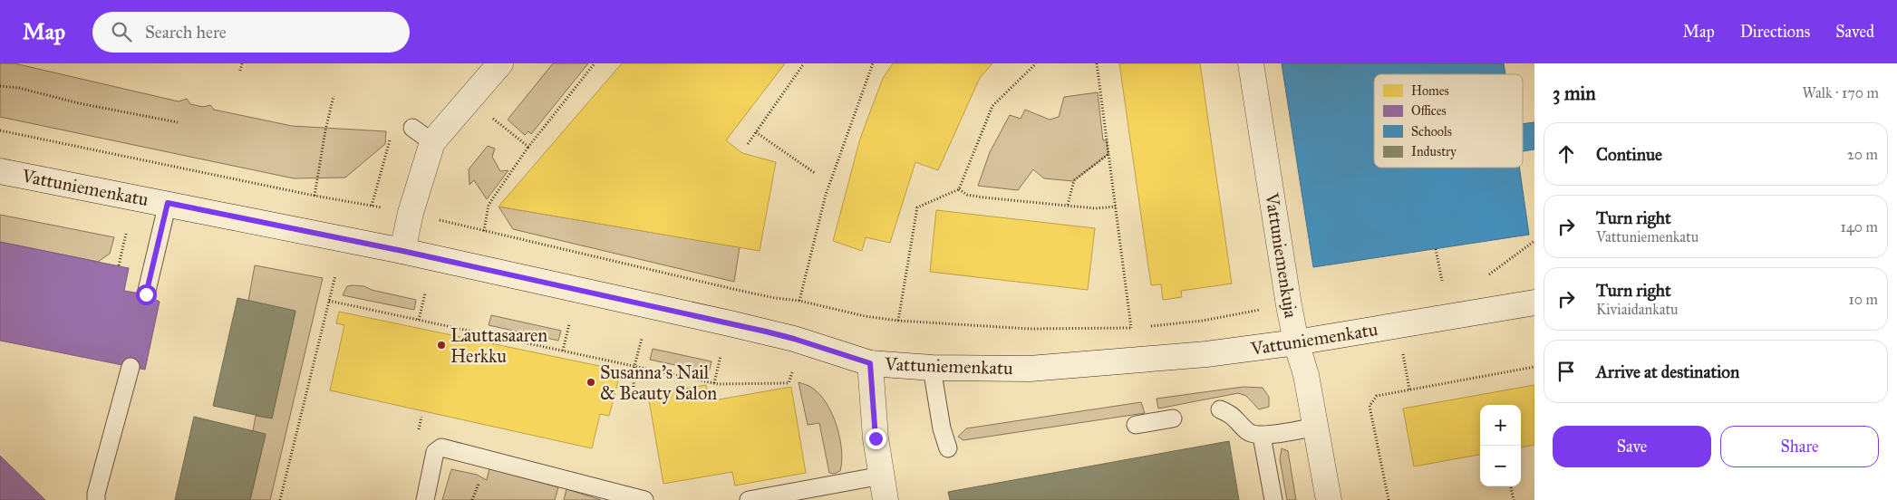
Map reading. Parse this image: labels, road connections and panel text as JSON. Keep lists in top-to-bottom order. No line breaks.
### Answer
{"streets":{"street":["Vattuniemenkatu","Vattuniemenkuja"]},"crossings":[["Vattuniemenkatu","Vattuniemenkuja"]],"places":["Lauttasaaren Herkku","Susanna's Nail & Beauty Salon"],"legend":["Homes","Offices","Schools","Industry"],"page":{"header":"Map","search":"Search here","nav":["Map","Directions","Saved"],"heading":["3 min","Walk · 170 m"],"list":[["Continue","20 m"],["Turn right","Vattuniemenkatu","140 m"],["Turn right","Kiviaidankatu","10 m"],"Arrive at destination"],"map_buttons":["+","−"],"buttons":["Save","Share"]}}
